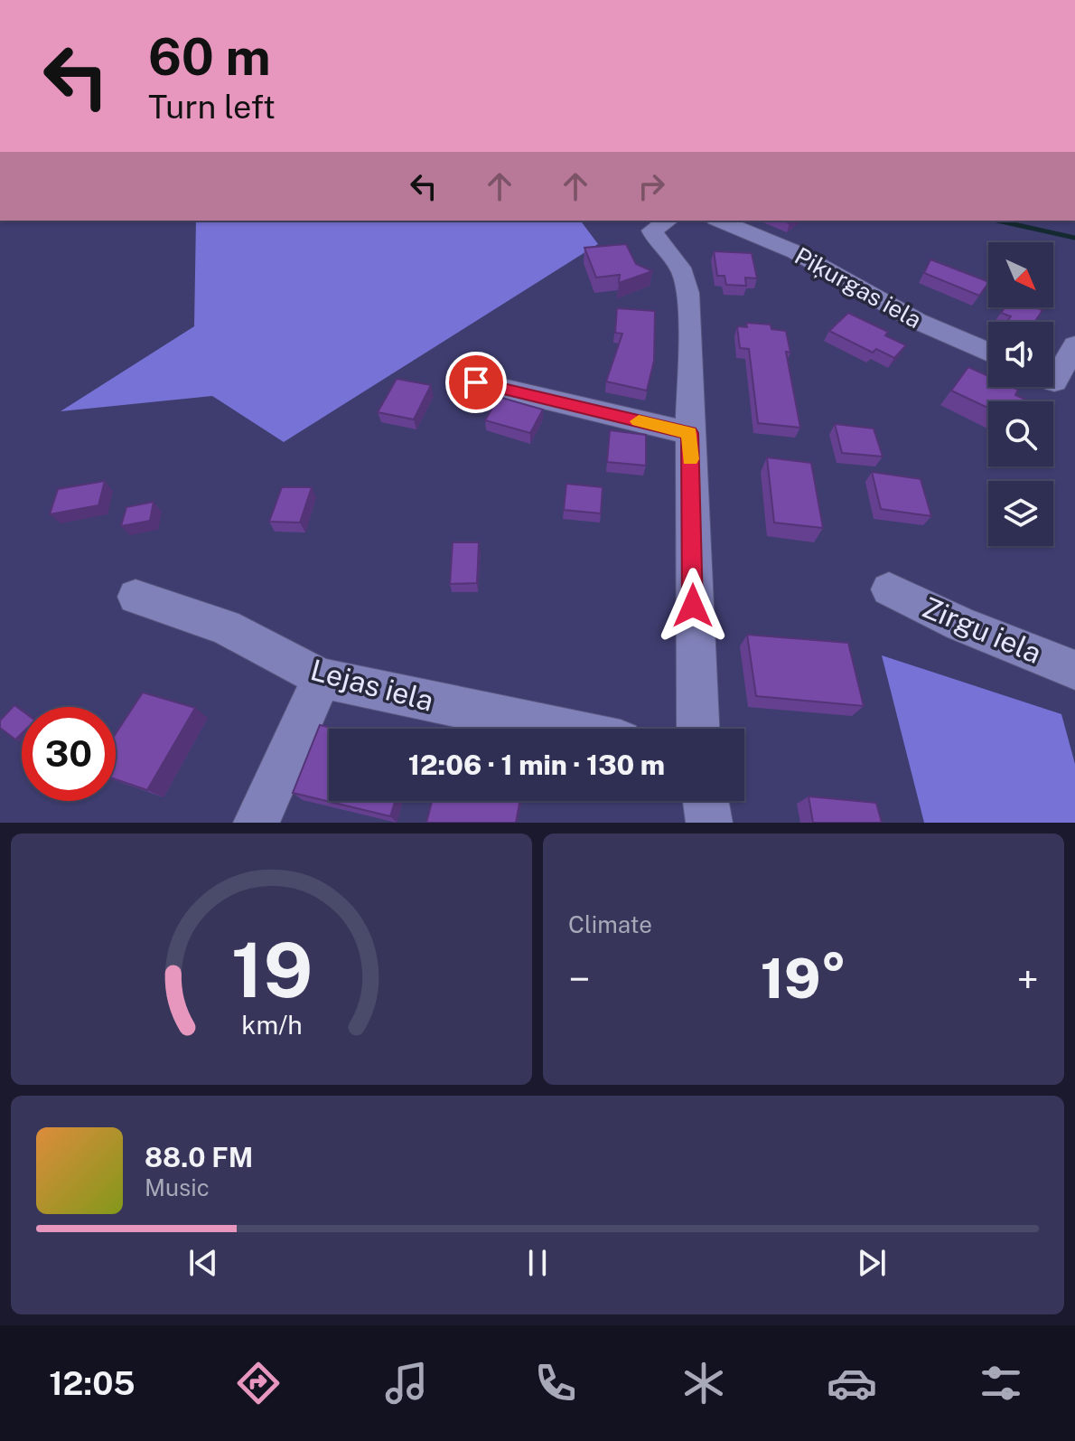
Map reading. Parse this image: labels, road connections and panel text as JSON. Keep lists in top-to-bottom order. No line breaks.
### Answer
{"streets":{"street":["Piķurgas iela","Zirgu iela","Lejas iela"]},"north":"bottom right","page":{"turn":["60 m","Turn left"],"limit":"30","trip":"12:06 · 1 min · 130 m","tile":"Climate","heat":["−","19°","+"],"song":["88.0 FM","Music"],"tabs":"12:05","gauge":["19","km/h"]}}
